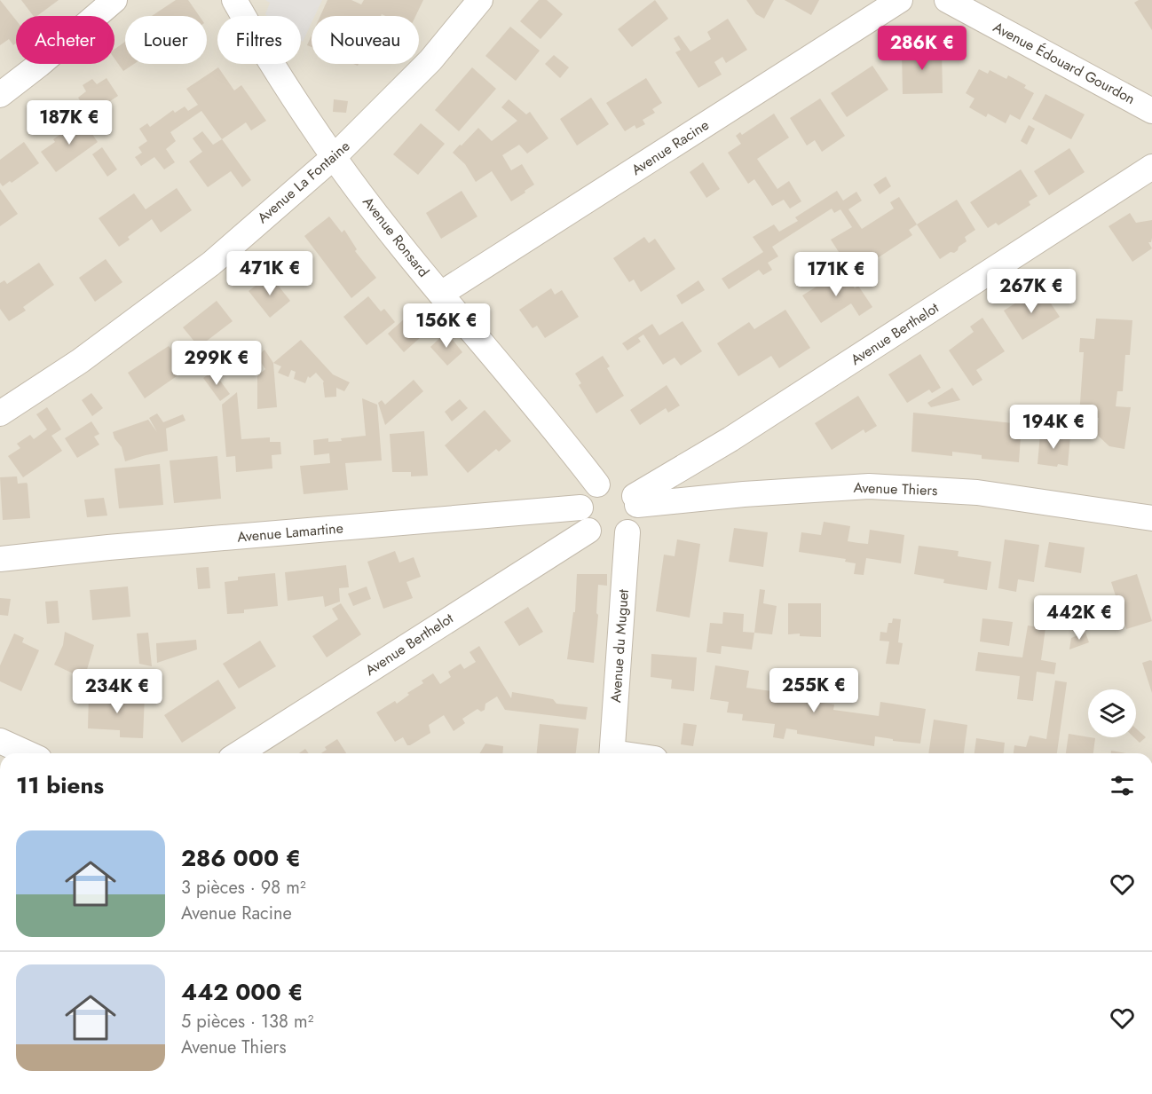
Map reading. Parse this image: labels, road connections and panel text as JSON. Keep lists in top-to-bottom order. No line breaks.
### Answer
{"streets":{"street":["Avenue Édouard Gourdon","Avenue Racine","Avenue La Fontaine","Avenue Ronsard","Avenue Berthelot","Avenue Thiers","Avenue Lamartine","Avenue du Muguet"]},"crossings":[["Avenue Racine","Avenue Ronsard"],["Avenue La Fontaine","Avenue Ronsard"],["Avenue Ronsard","Avenue Berthelot"],["Avenue Ronsard","Avenue Thiers"],["Avenue Ronsard","Avenue Lamartine"],["Avenue Ronsard","Avenue du Muguet"],["Avenue Berthelot","Avenue Thiers"],["Avenue Berthelot","Avenue Lamartine"],["Avenue Berthelot","Avenue du Muguet"],["Avenue Thiers","Avenue Lamartine"],["Avenue Thiers","Avenue du Muguet"],["Avenue Lamartine","Avenue du Muguet"]],"page":{"chip":["Acheter","Louer","Filtres","Nouveau"],"price":["286K €","187K €","471K €","171K €","267K €","156K €","299K €","194K €","442K €","255K €","234K €"],"heading":"11 biens","list":[{"name":"286 000 €","note":"3 pièces · 98 m² · Avenue Racine"},{"name":"442 000 €","note":"5 pièces · 138 m² · Avenue Thiers"}]}}
